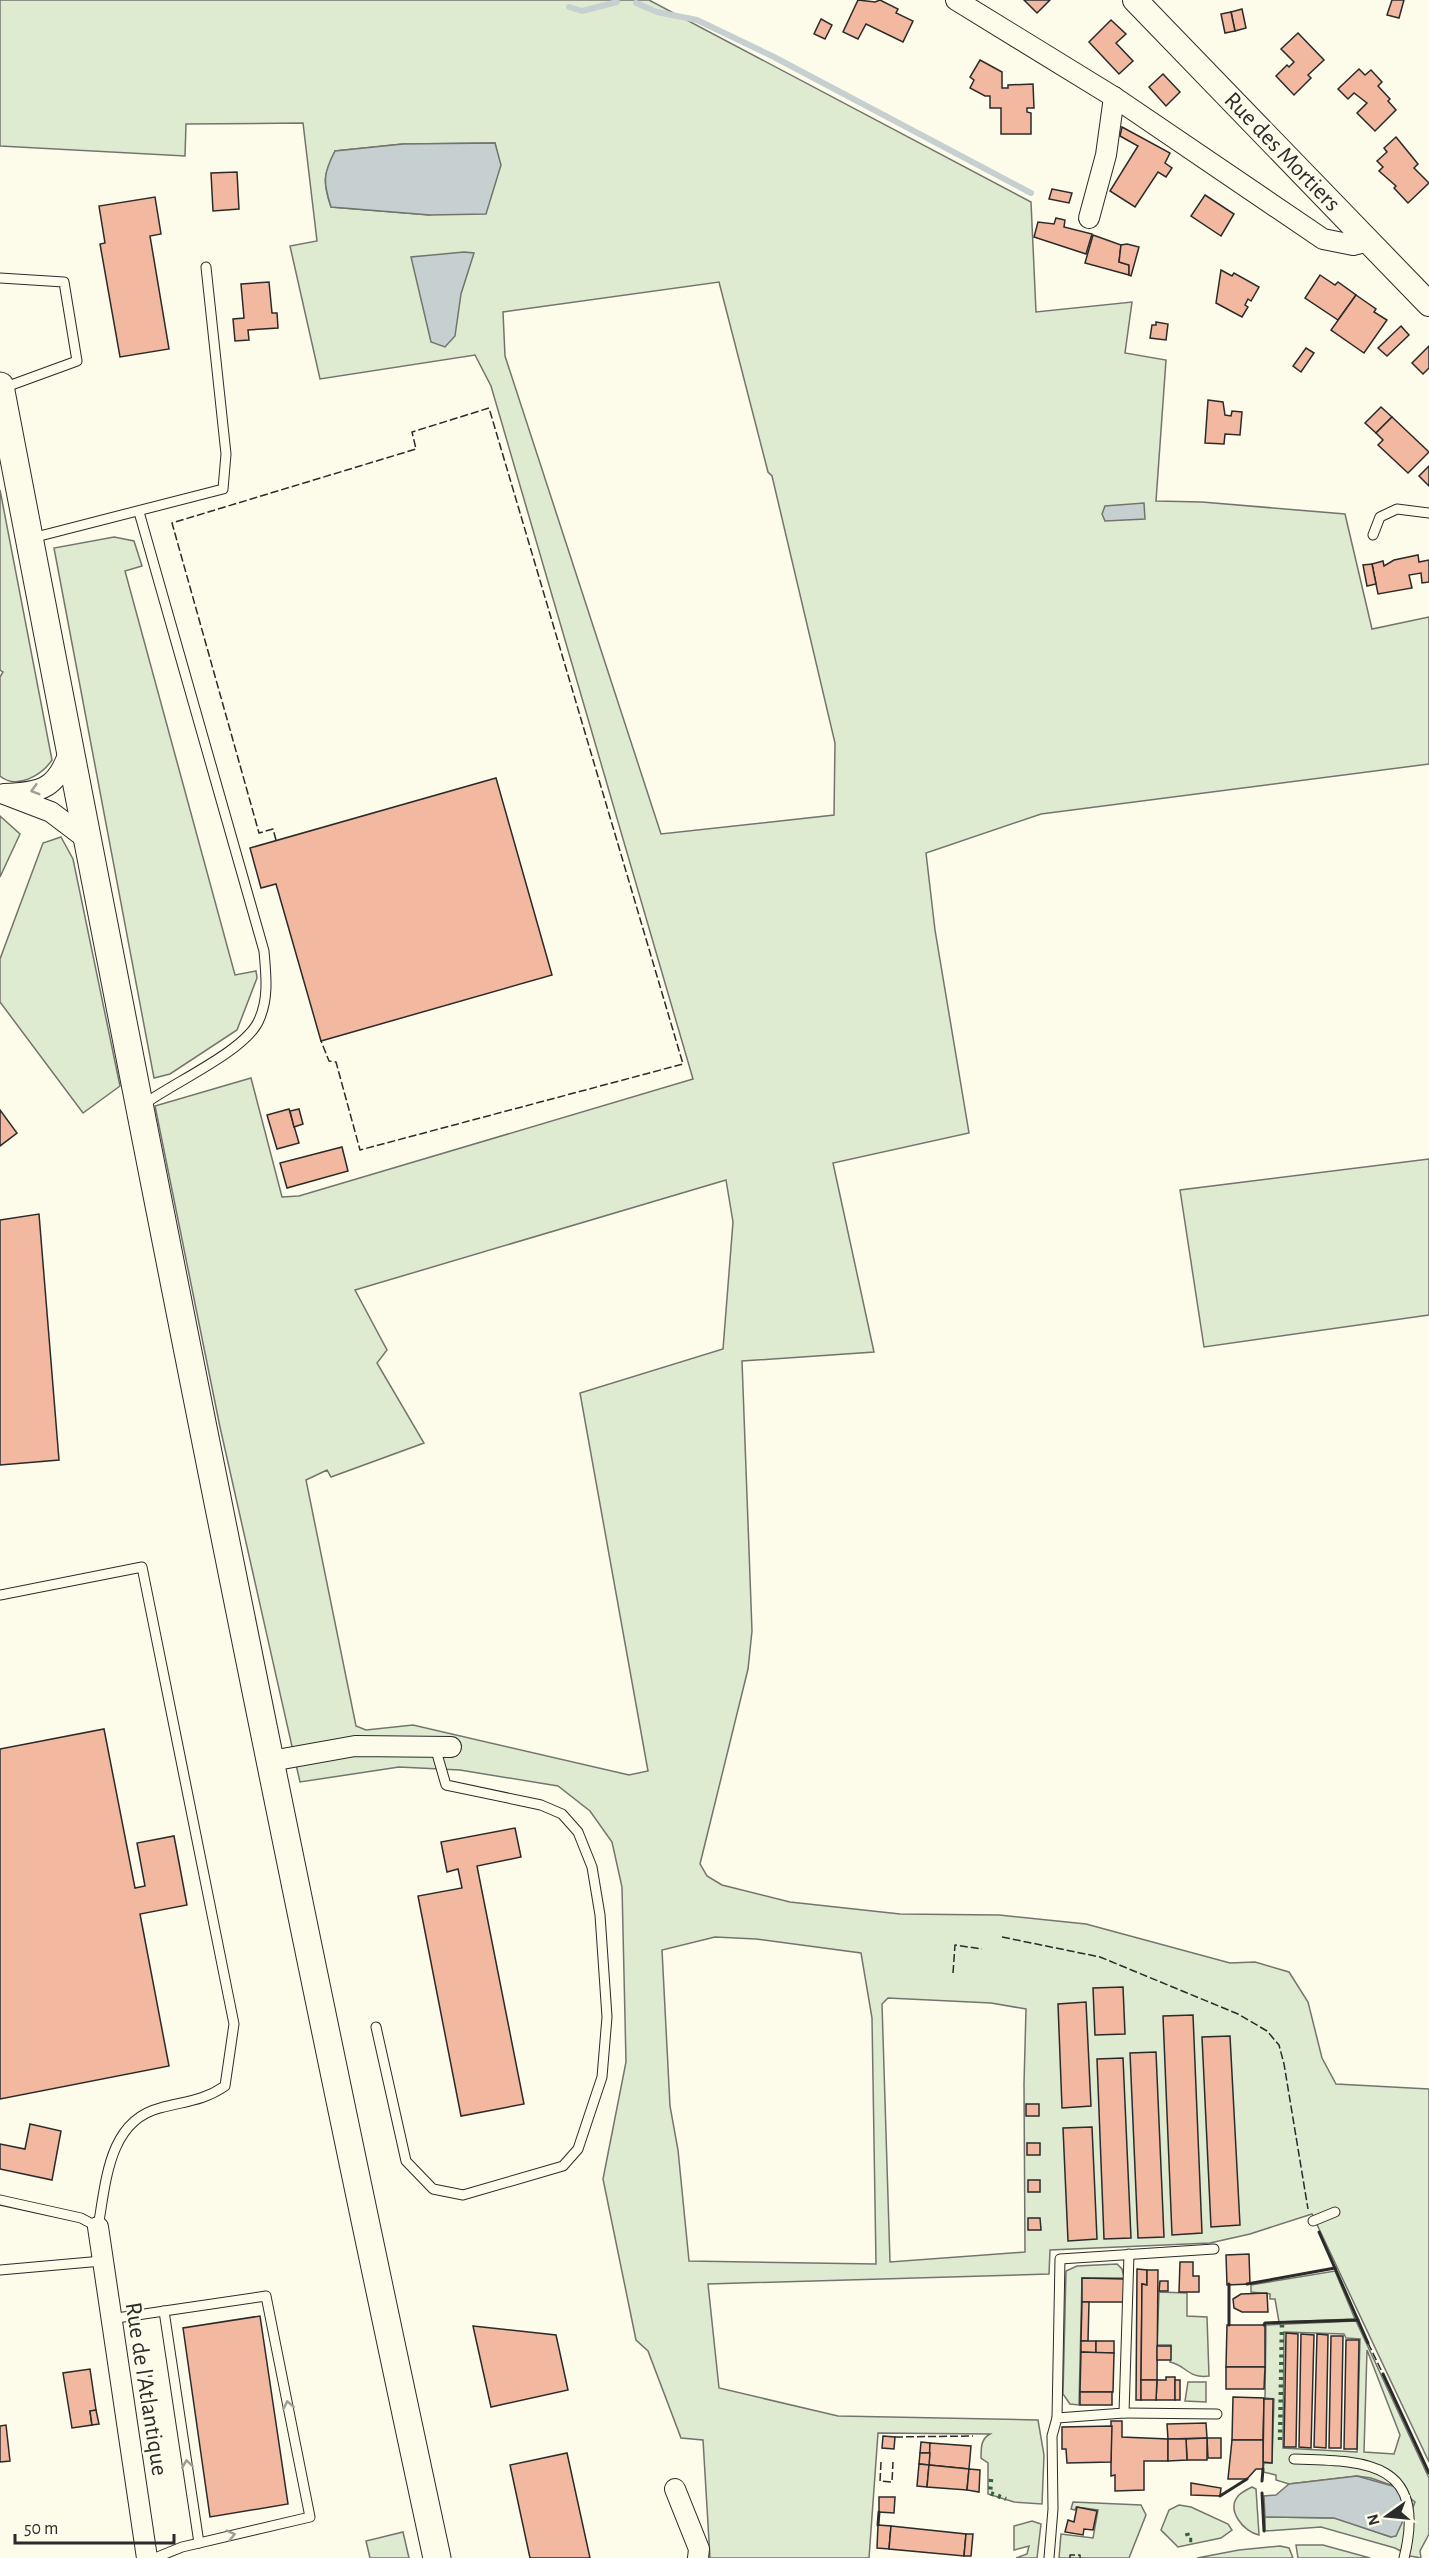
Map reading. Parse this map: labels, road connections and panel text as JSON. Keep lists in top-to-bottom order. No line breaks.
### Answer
{"streets":{"street":["Rue des Mortiers","Rue de l'Atlantique"]},"scale_bar":"50 m","north":"left"}
